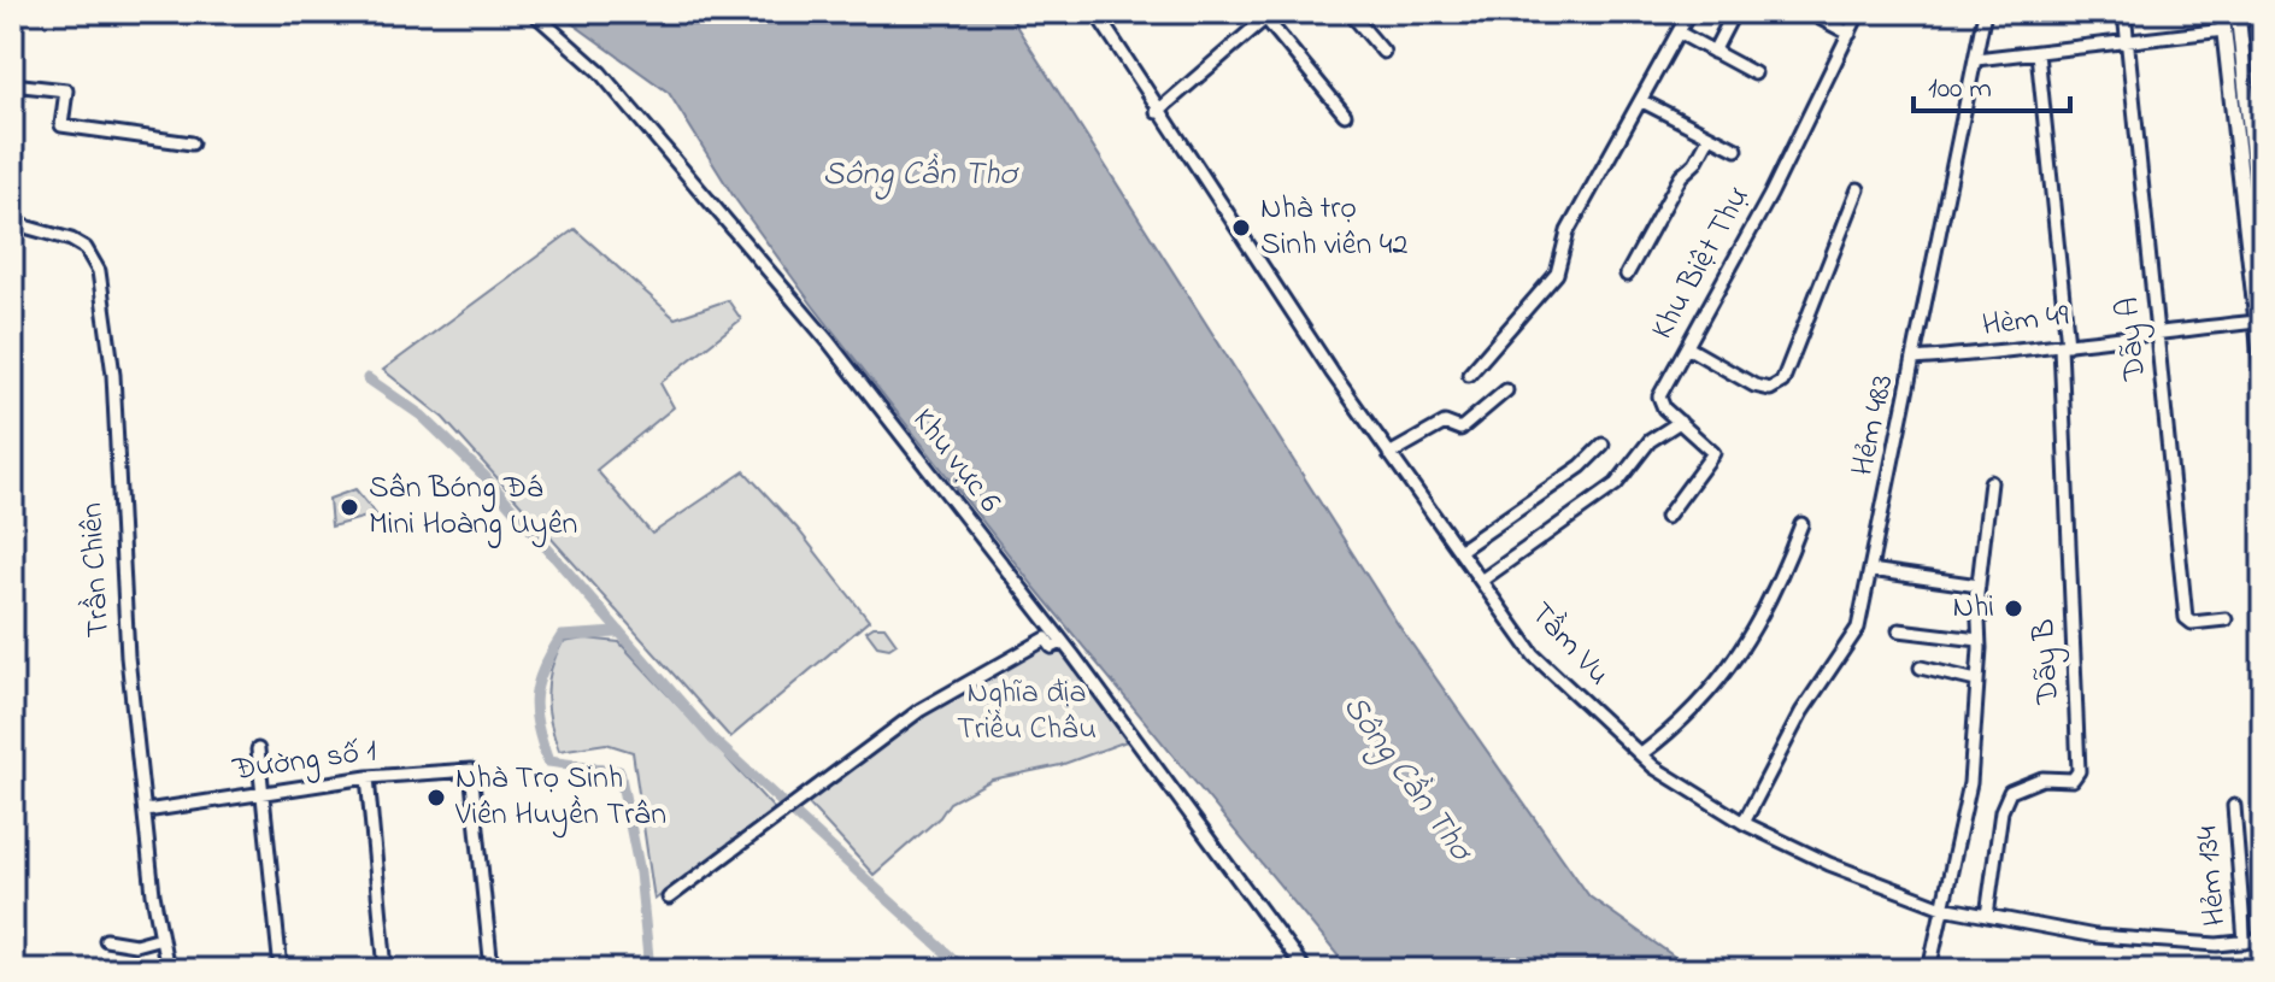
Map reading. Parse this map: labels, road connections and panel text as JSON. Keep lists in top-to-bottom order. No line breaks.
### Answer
{"streets":{"street":["Khu Biệt Thự","Hèm 49","Dãy A","Hẻm 483","Khu vực 6","Trần Chiên","Tầm Vu","Dãy B","Đường số 1","Hẻm 134"]},"crossings":[["Hèm 49","Dãy A"],["Hèm 49","Hẻm 483"],["Hèm 49","Dãy B"],["Hẻm 483","Tầm Vu"],["Trần Chiên","Đường số 1"],["Tầm Vu","Dãy B"],["Tầm Vu","Hẻm 134"]],"water":["Sông Cần Thơ"],"parks":["Nghĩa địa Triều Châu"],"places":["Nhà trọ Sinh viên 42","Sân Bóng Đá Mini Hoàng Uyên","Nhi","Nhà Trọ Sinh Viên Huyền Trân"],"scale_bar":"100 m"}
